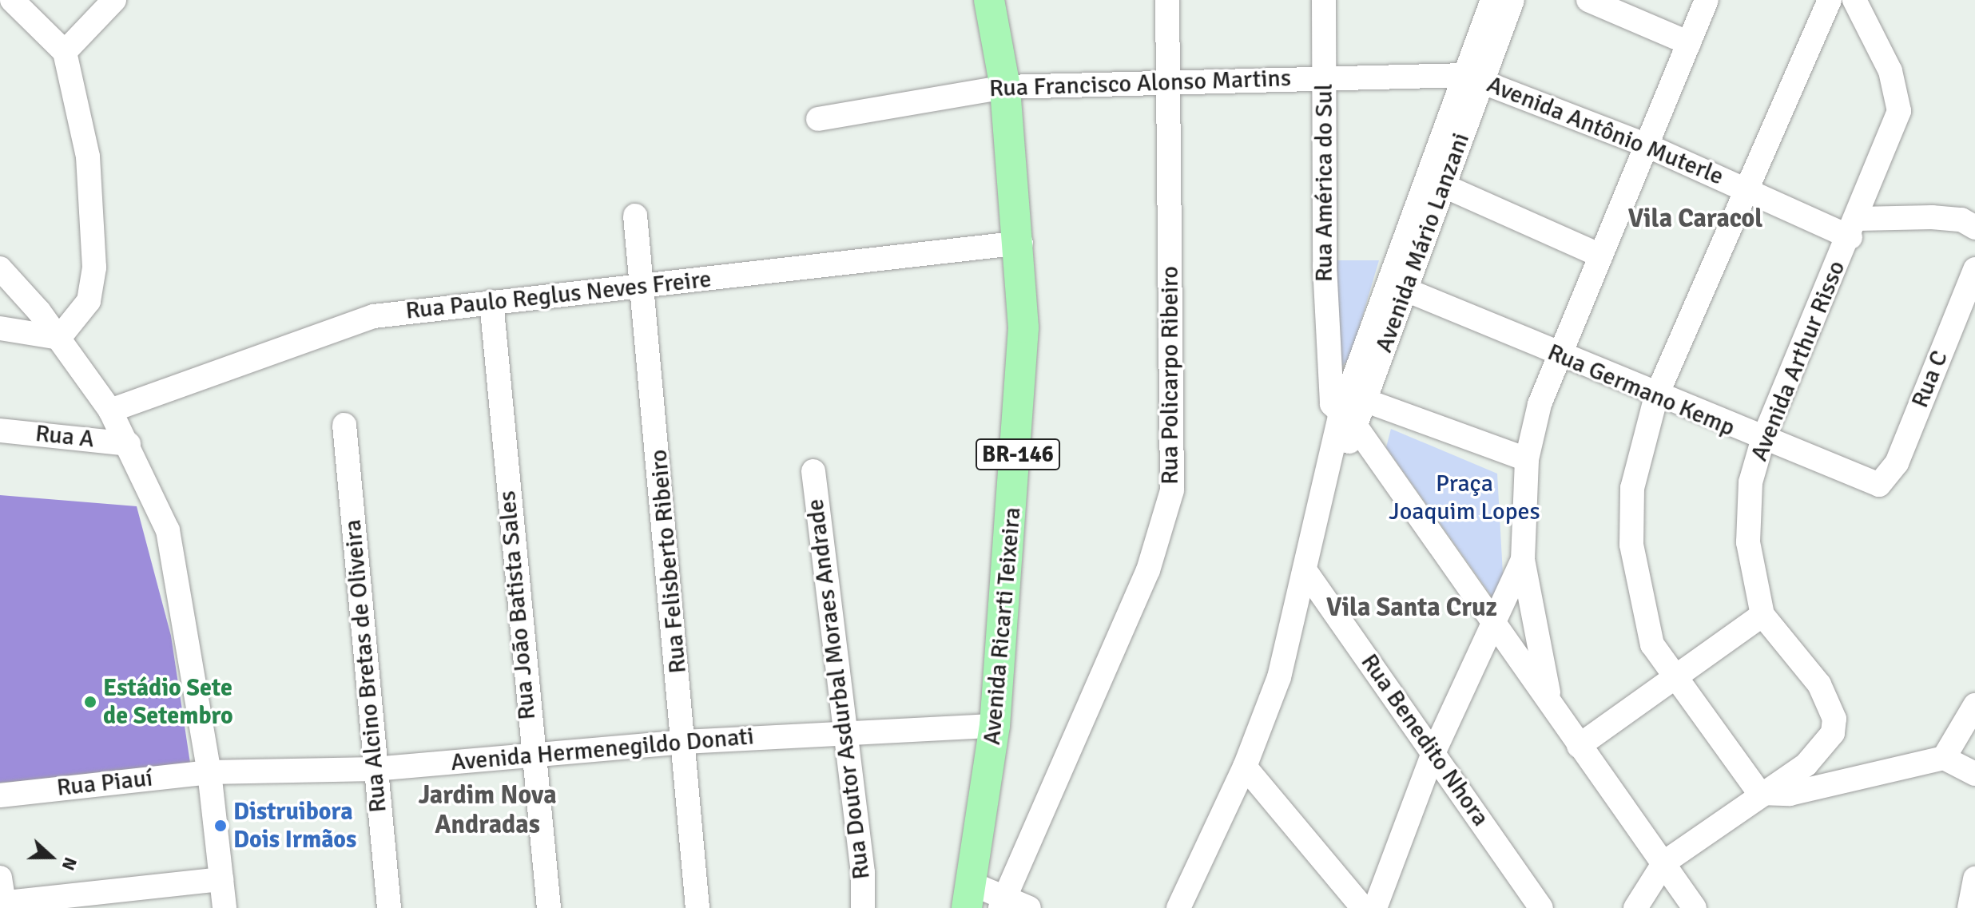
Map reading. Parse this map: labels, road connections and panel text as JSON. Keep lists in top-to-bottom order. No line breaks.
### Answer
{"streets":{"main road":["BR-146","Avenida Ricarti Teixeira"],"street":["Rua Francisco Alonso Martins","Avenida Antônio Muterle","Rua América do Sul","Avenida Mário Lanzani","Rua Paulo Reglus Neves Freire","Avenida Arthur Risso","Rua Policarpo Ribeiro","Rua C","Rua Germano Kemp","Rua A","Rua Felisberto Ribeiro","Rua João Batista Sales","Rua Alcino Bretas de Oliveira","Rua Doutor Asdurbal Moraes Andrade","Rua Benedito Nhora","Avenida Hermenegildo Donati","Rua Piauí"]},"crossings":[["Rua Francisco Alonso Martins","Avenida Antônio Muterle"],["Rua Francisco Alonso Martins","Rua América do Sul"],["Rua Francisco Alonso Martins","Avenida Mário Lanzani"],["Rua Francisco Alonso Martins","Rua Policarpo Ribeiro"],["Rua Francisco Alonso Martins","Avenida Ricarti Teixeira"],["Avenida Antônio Muterle","Avenida Mário Lanzani"],["Avenida Antônio Muterle","Avenida Arthur Risso"],["Rua América do Sul","Avenida Mário Lanzani"],["Avenida Mário Lanzani","Rua Germano Kemp"],["Avenida Mário Lanzani","Rua Benedito Nhora"],["Rua Paulo Reglus Neves Freire","Rua Felisberto Ribeiro"],["Rua Paulo Reglus Neves Freire","Rua João Batista Sales"],["Rua Paulo Reglus Neves Freire","Avenida Ricarti Teixeira"],["Avenida Arthur Risso","Rua Germano Kemp"],["Rua C","Rua Germano Kemp"],["Rua Felisberto Ribeiro","Avenida Hermenegildo Donati"],["Rua João Batista Sales","Avenida Hermenegildo Donati"],["Avenida Ricarti Teixeira","Avenida Hermenegildo Donati"],["Rua Alcino Bretas de Oliveira","Avenida Hermenegildo Donati"],["Rua Doutor Asdurbal Moraes Andrade","Avenida Hermenegildo Donati"],["Avenida Hermenegildo Donati","Rua Piauí"]],"districts":["Vila Caracol","Vila Santa Cruz","Jardim Nova Andradas"],"parks":["Praça Joaquim Lopes"],"places":["Estádio Sete de Setembro","Distruibora Dois Irmãos"],"north":"right"}
